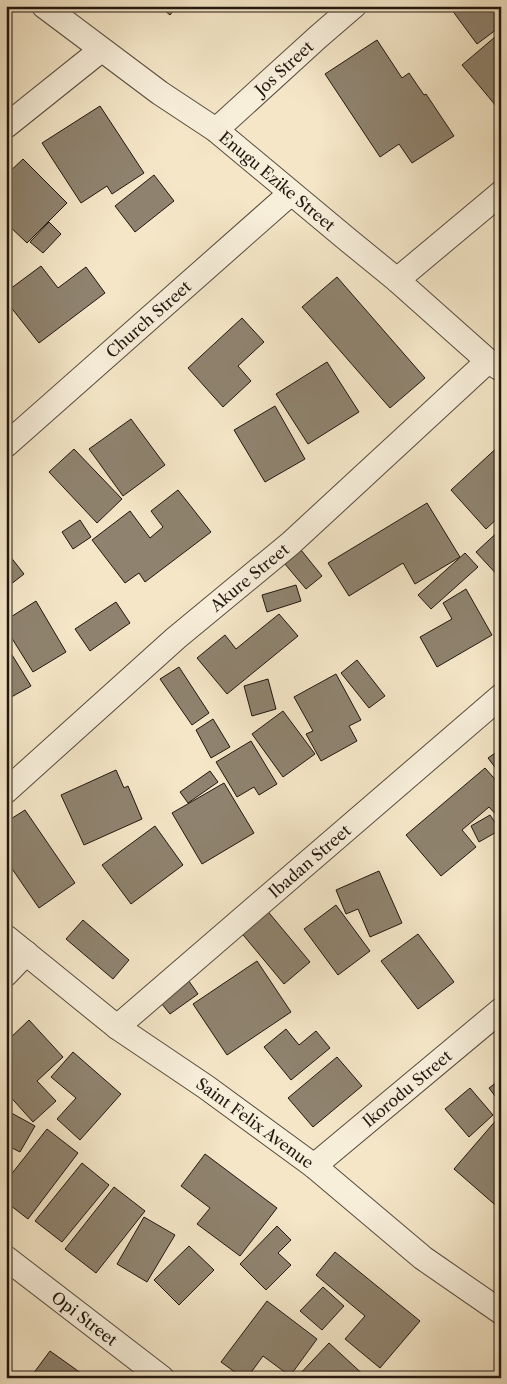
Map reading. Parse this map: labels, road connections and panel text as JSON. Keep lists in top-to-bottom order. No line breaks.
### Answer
{"streets":{"street":["Jos Street","Enugu Ezike Street","Church Street","Akure Street","Ibadan Street","Ikorodu Street","Saint Felix Avenue","Opi Street"]},"crossings":[["Jos Street","Enugu Ezike Street"],["Enugu Ezike Street","Church Street"],["Enugu Ezike Street","Akure Street"],["Ibadan Street","Saint Felix Avenue"],["Ikorodu Street","Saint Felix Avenue"]]}
